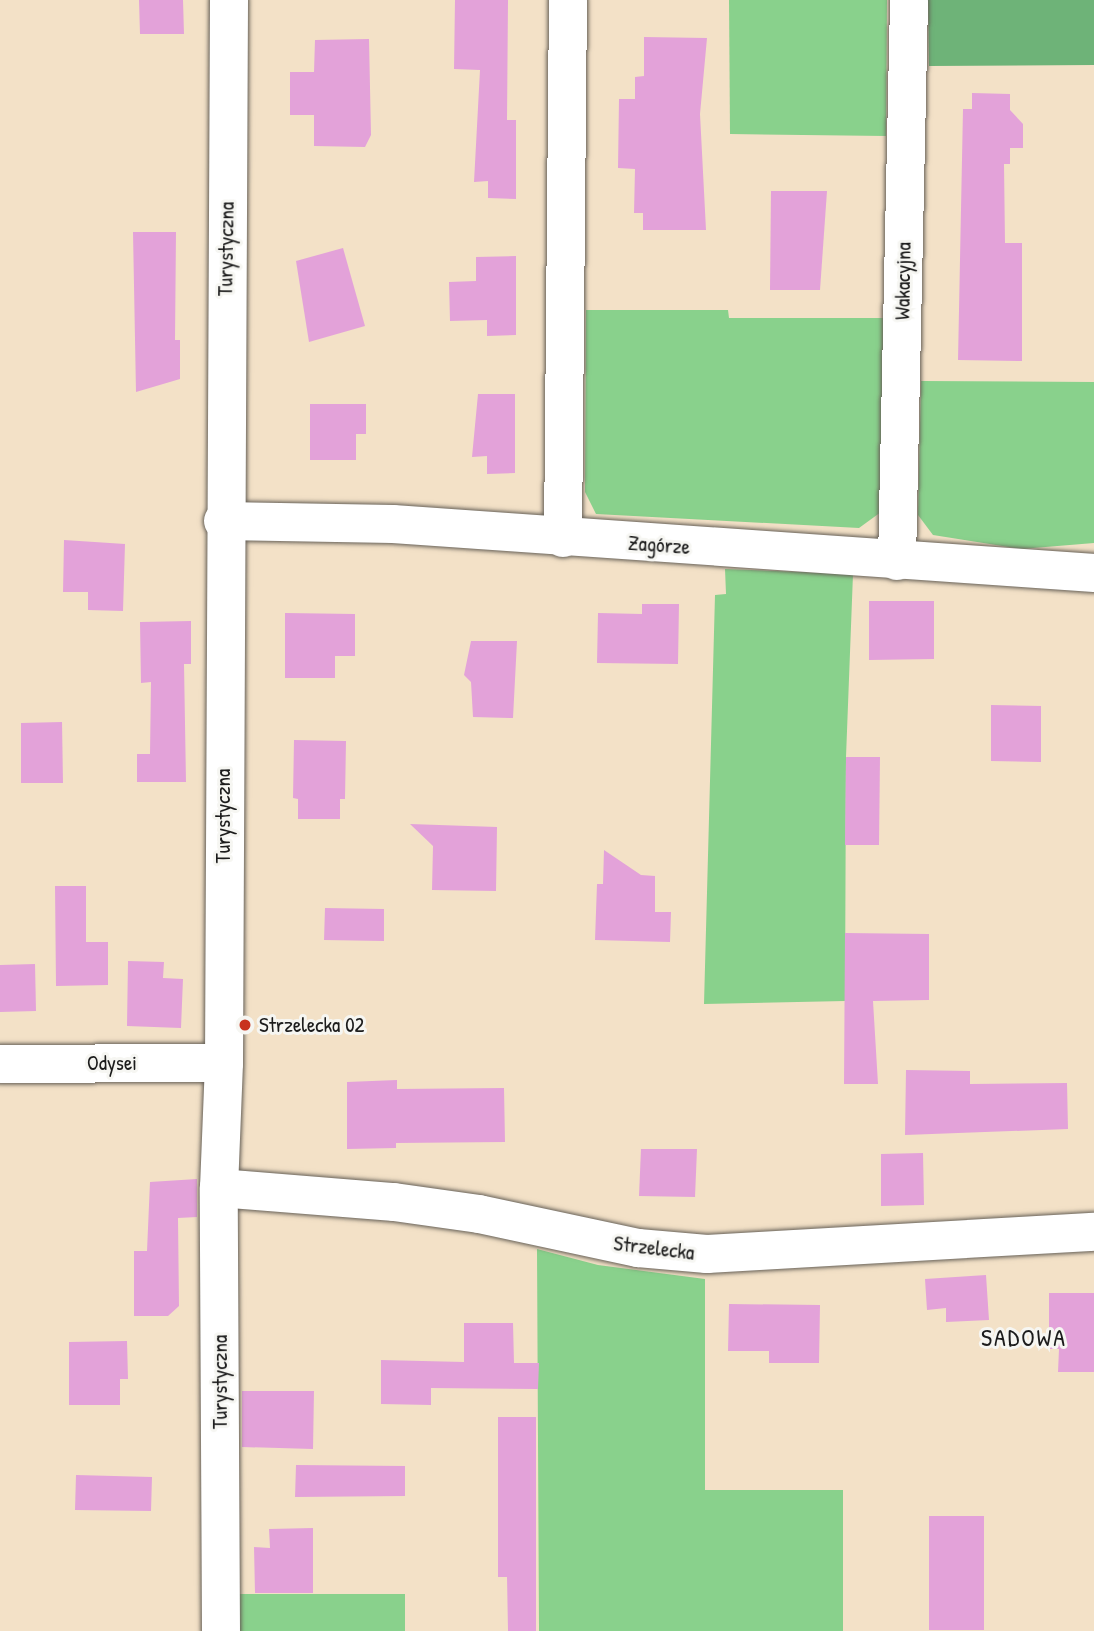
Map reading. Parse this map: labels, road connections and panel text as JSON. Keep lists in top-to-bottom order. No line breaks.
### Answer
{"streets":{"street":["Turystyczna","Wakacyjna","Zagórze","Odysei","Strzelecka"]},"crossings":[["Turystyczna","Zagórze"],["Turystyczna","Odysei"],["Turystyczna","Strzelecka"],["Wakacyjna","Zagórze"]],"districts":["SADOWA"],"places":["Strzelecka 02"]}
